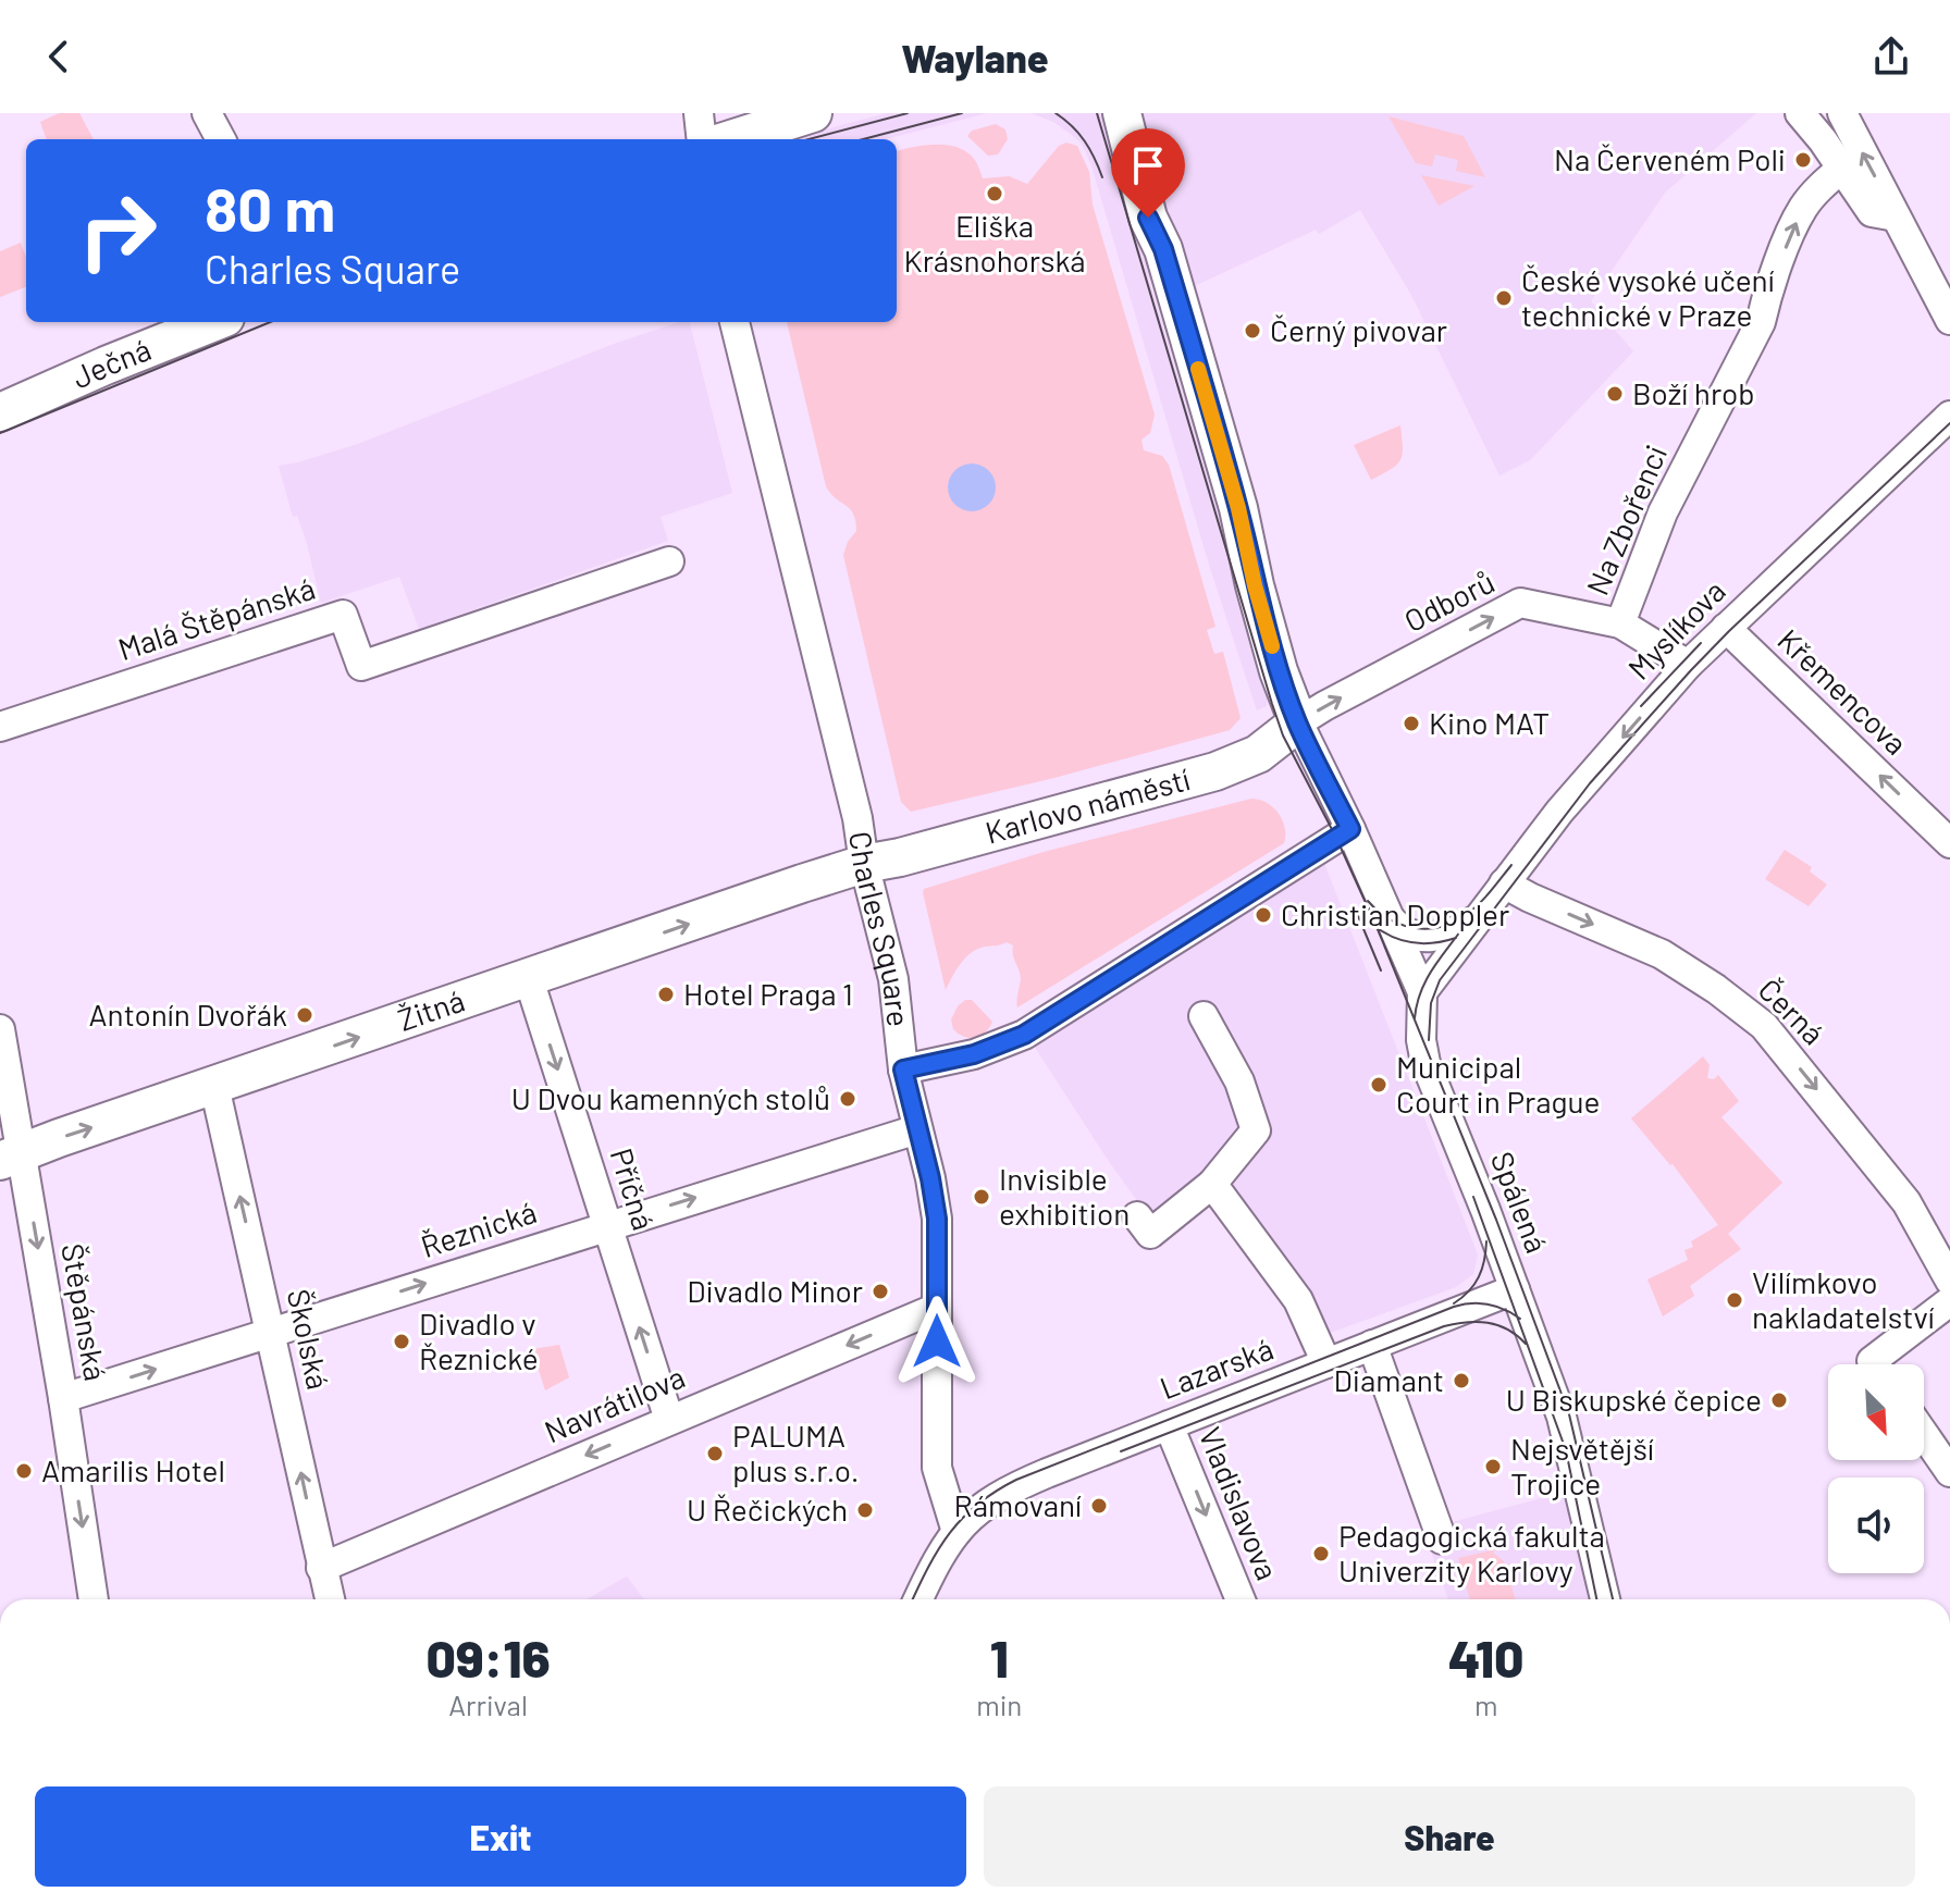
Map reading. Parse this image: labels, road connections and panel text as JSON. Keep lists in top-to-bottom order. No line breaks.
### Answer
{"streets":{"main road":["Ječná","Karlovo náměstí","Žitná"],"street":["Na Zbořenci","Odborů","Malá Štěpánská","Myslíkova","Křemencova","Charles Square","Černá","Příčná","Spálená","Řeznická","Štěpánská","Školská","Lazarská","Navrátilova","Vladislavova"]},"crossings":[["Na Zbořenci","Odborů"],["Odborů","Myslíkova"],["Odborů","Karlovo náměstí"],["Myslíkova","Křemencova"],["Myslíkova","Černá"],["Myslíkova","Spálená"],["Karlovo náměstí","Charles Square"],["Karlovo náměstí","Žitná"],["Charles Square","Žitná"],["Charles Square","Spálená"],["Žitná","Příčná"],["Žitná","Štěpánská"],["Žitná","Školská"],["Příčná","Řeznická"],["Příčná","Navrátilova"],["Spálená","Lazarská"],["Řeznická","Štěpánská"],["Řeznická","Školská"],["Školská","Navrátilova"],["Lazarská","Vladislavova"]],"one_way":["Na Zbořenci","Odborů","Křemencova","Černá","Žitná","Řeznická","Štěpánská","Školská","Navrátilova"],"places":["Na Červeném Poli","Eliška Krásnohorská","České vysoké učení technické v Praze","Černý pivovar","Boží hrob","Kino MAT","Christian Doppler","Hotel Praga 1","Antonín Dvořák","Municipal Court in Prague","U Dvou kamenných stolů","Invisible exhibition","Divadlo Minor","Vilímkovo nakladatelství","Divadlo v Řeznické","Diamant","U Biskupské čepice","PALUMA plus s.r.o.","Nejsvětější Trojice","Amarilis Hotel","Rámovaní","U Řečických","Pedagogická fakulta Univerzity Karlovy"],"north":"bottom right","page":{"header":"Waylane","turn":["80 m","Charles Square"],"eta":["09:16","Arrival","1","min","410","m"],"buttons":["Exit","Share"]}}
